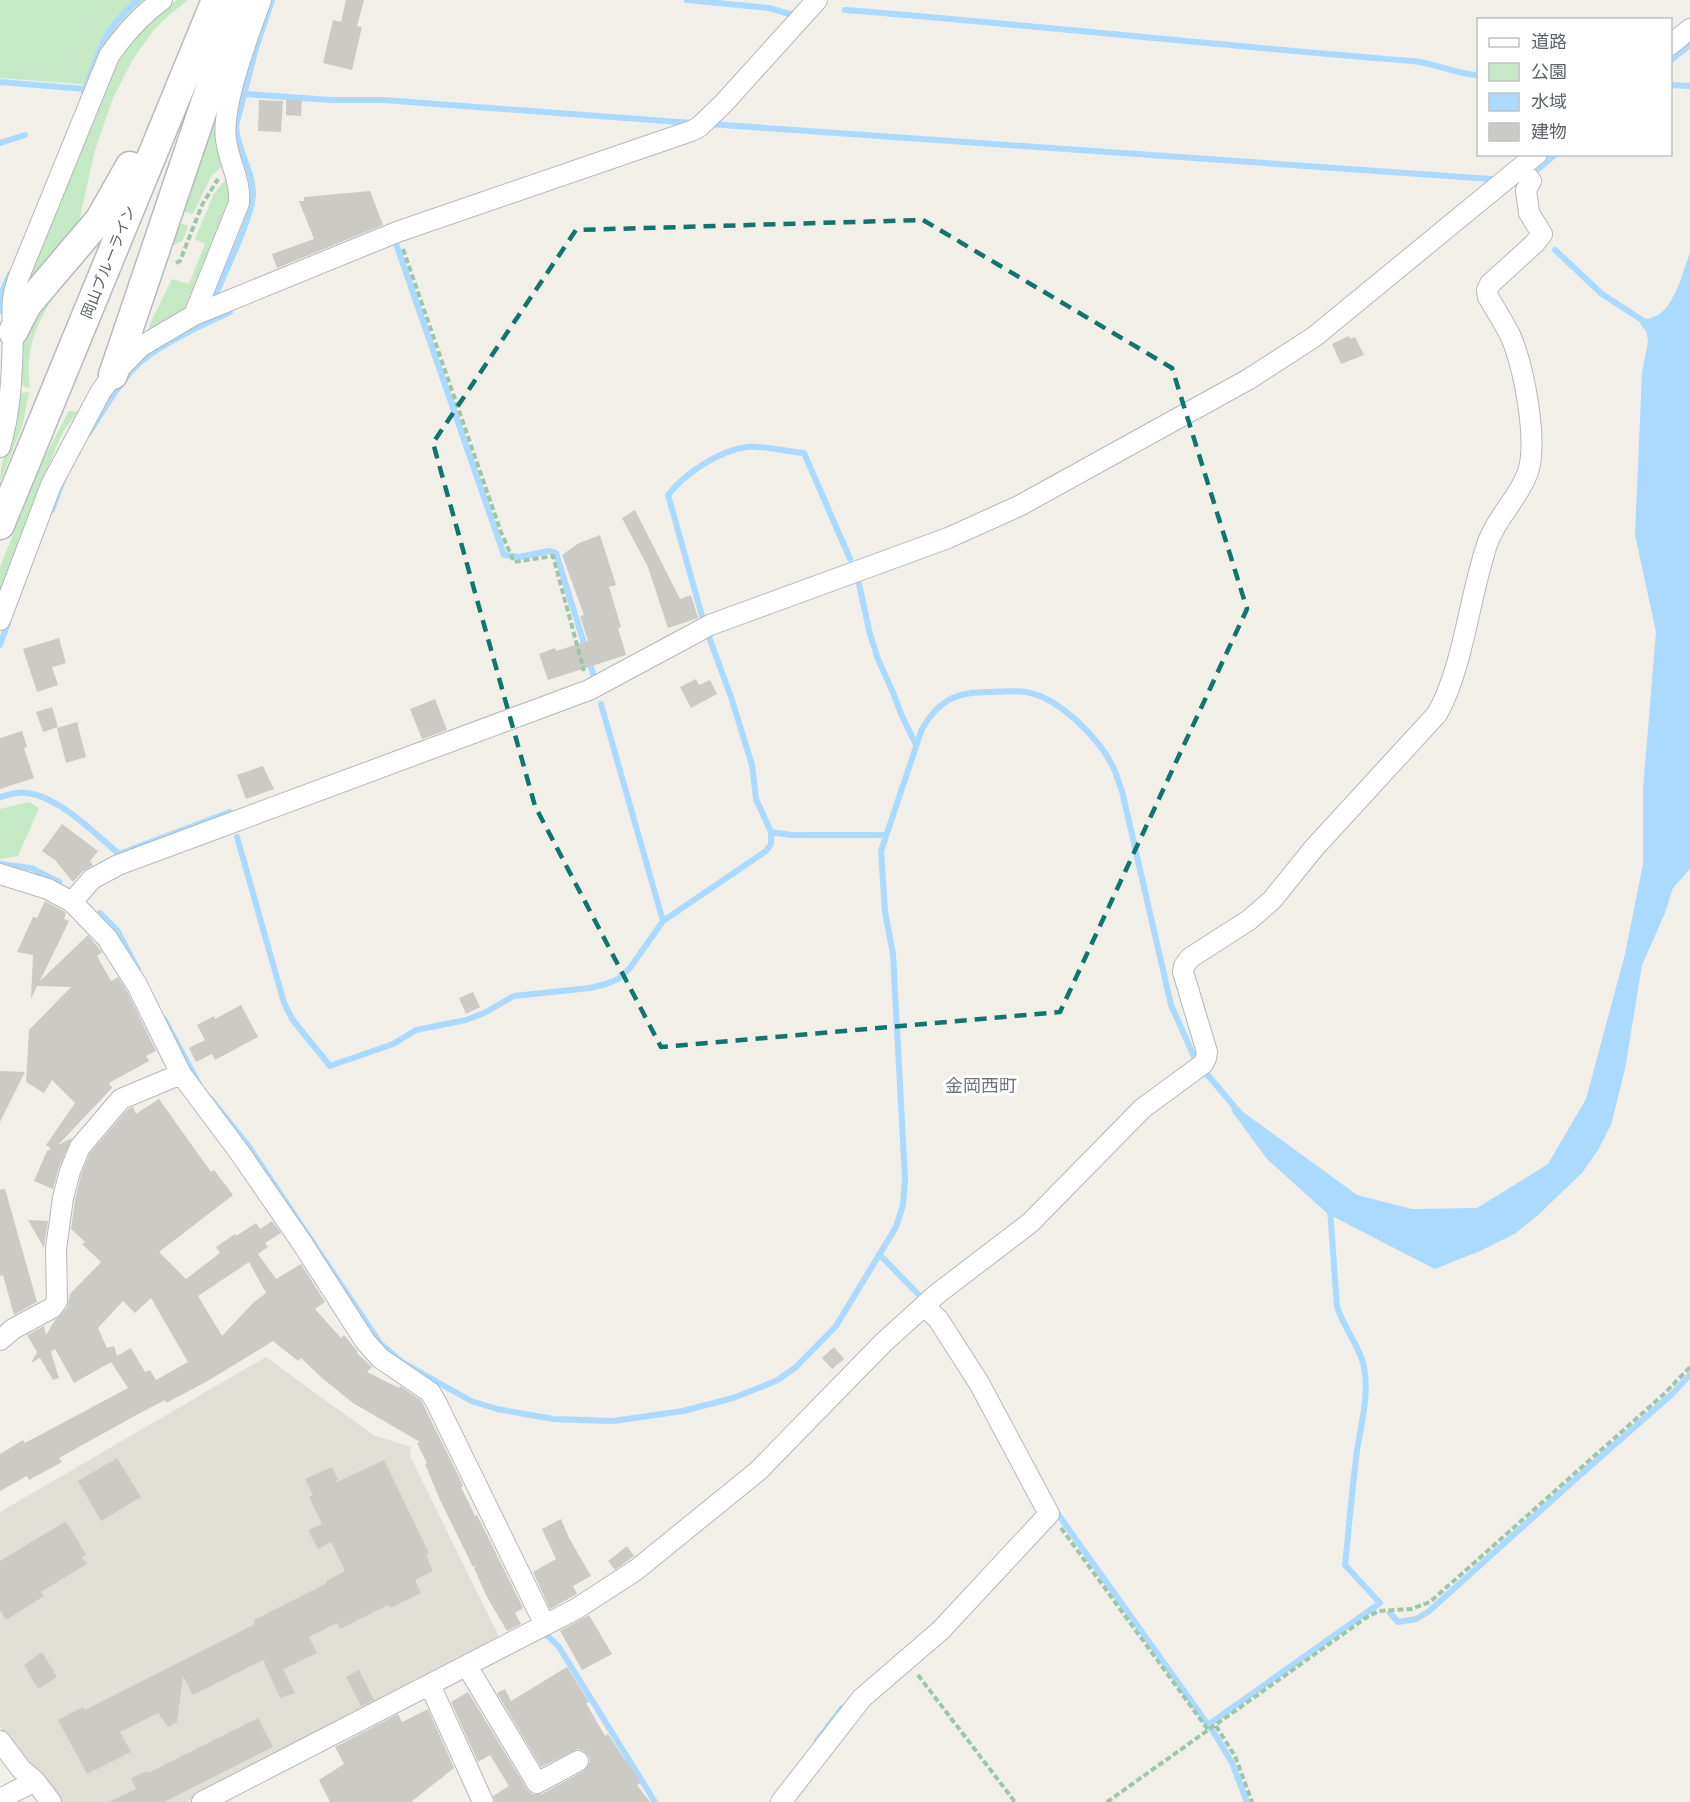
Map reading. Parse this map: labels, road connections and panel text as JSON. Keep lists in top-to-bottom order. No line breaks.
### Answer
{"streets":{"main road":["岡山ブルーライン"]},"districts":["金岡西町"],"legend":["道路","公園","水域","建物"]}
